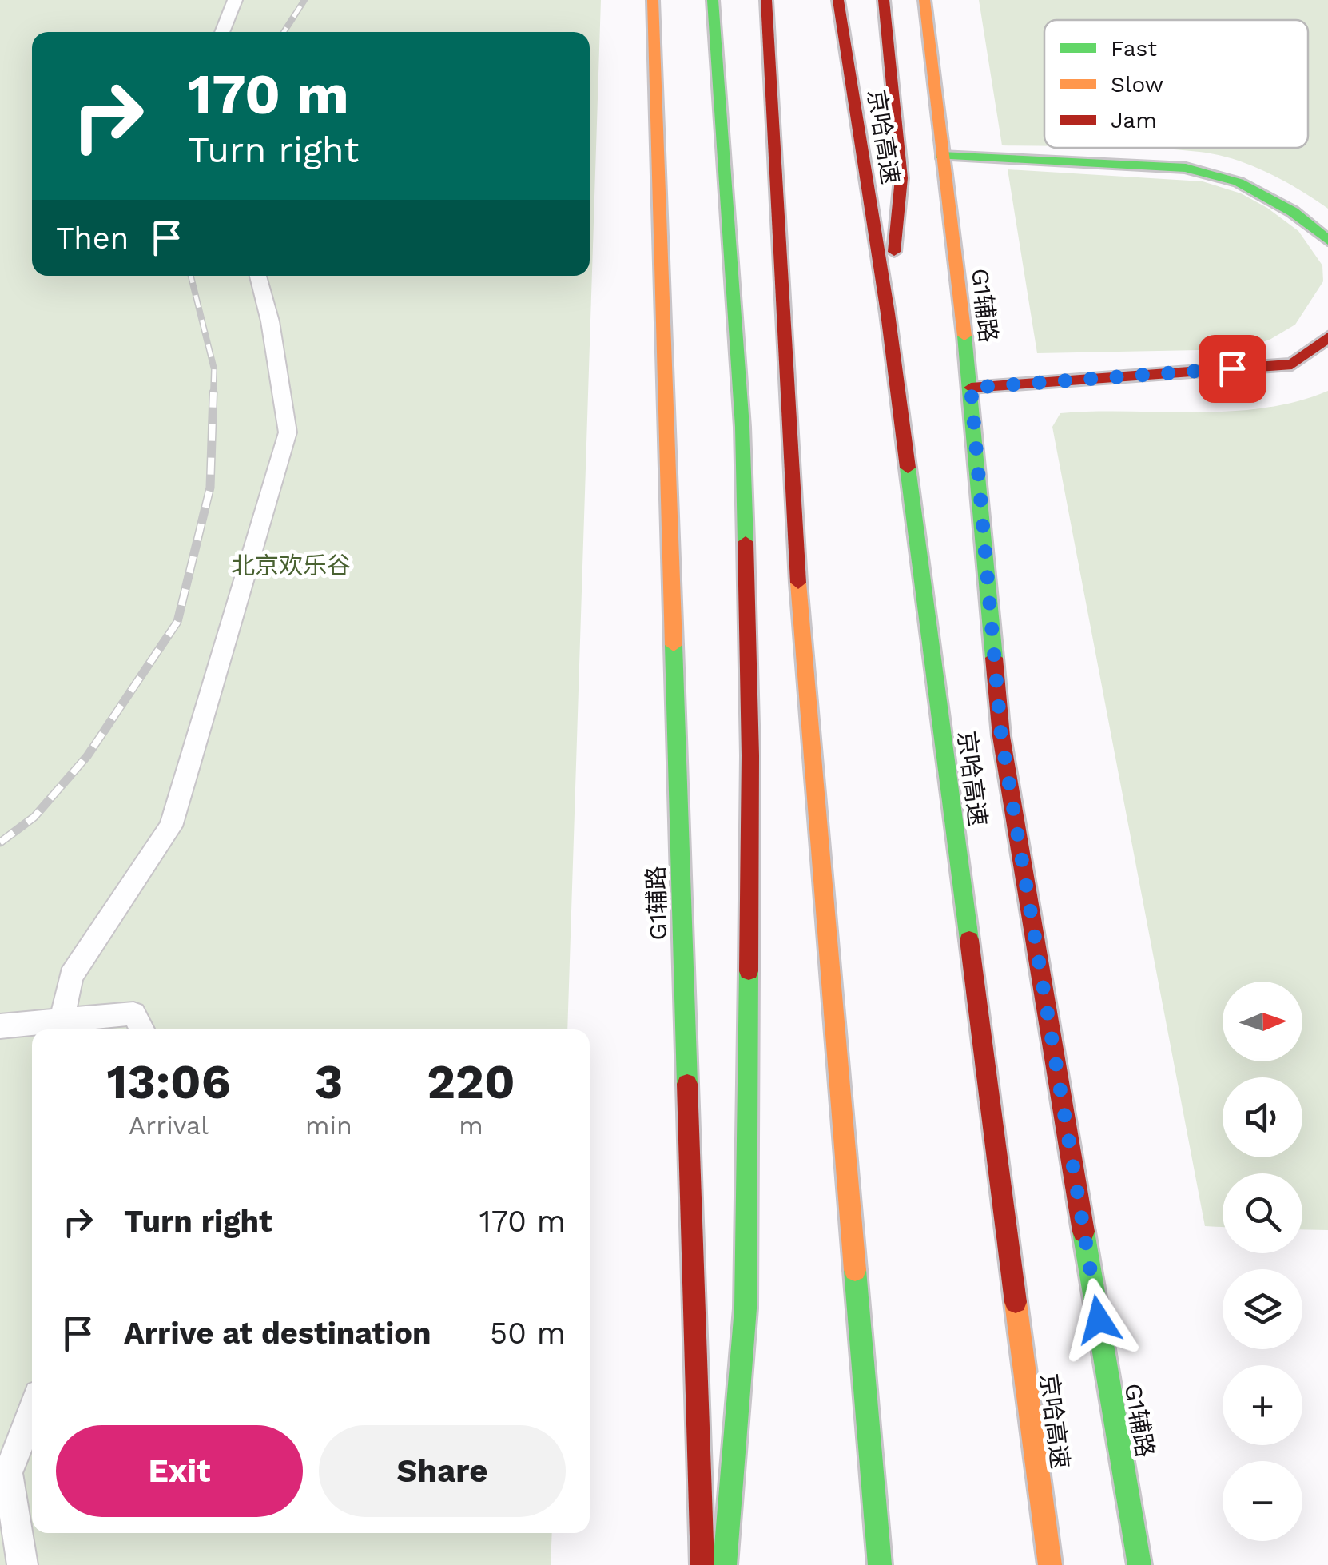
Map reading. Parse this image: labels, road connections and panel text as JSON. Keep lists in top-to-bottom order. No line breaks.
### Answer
{"streets":{"main road":["京哈高速","G1辅路"]},"parks":["北京欢乐谷"],"legend":["Fast","Slow","Jam"],"north":"right","page":{"turn":["170 m","Turn right"],"then":"Then","map_buttons":["+","−"],"eta":["13:06","Arrival","3","min","220","m"],"list":[{"name":"Turn right","value":"170 m"},{"name":"Arrive at destination","value":"50 m"}],"buttons":["Exit","Share"]}}
